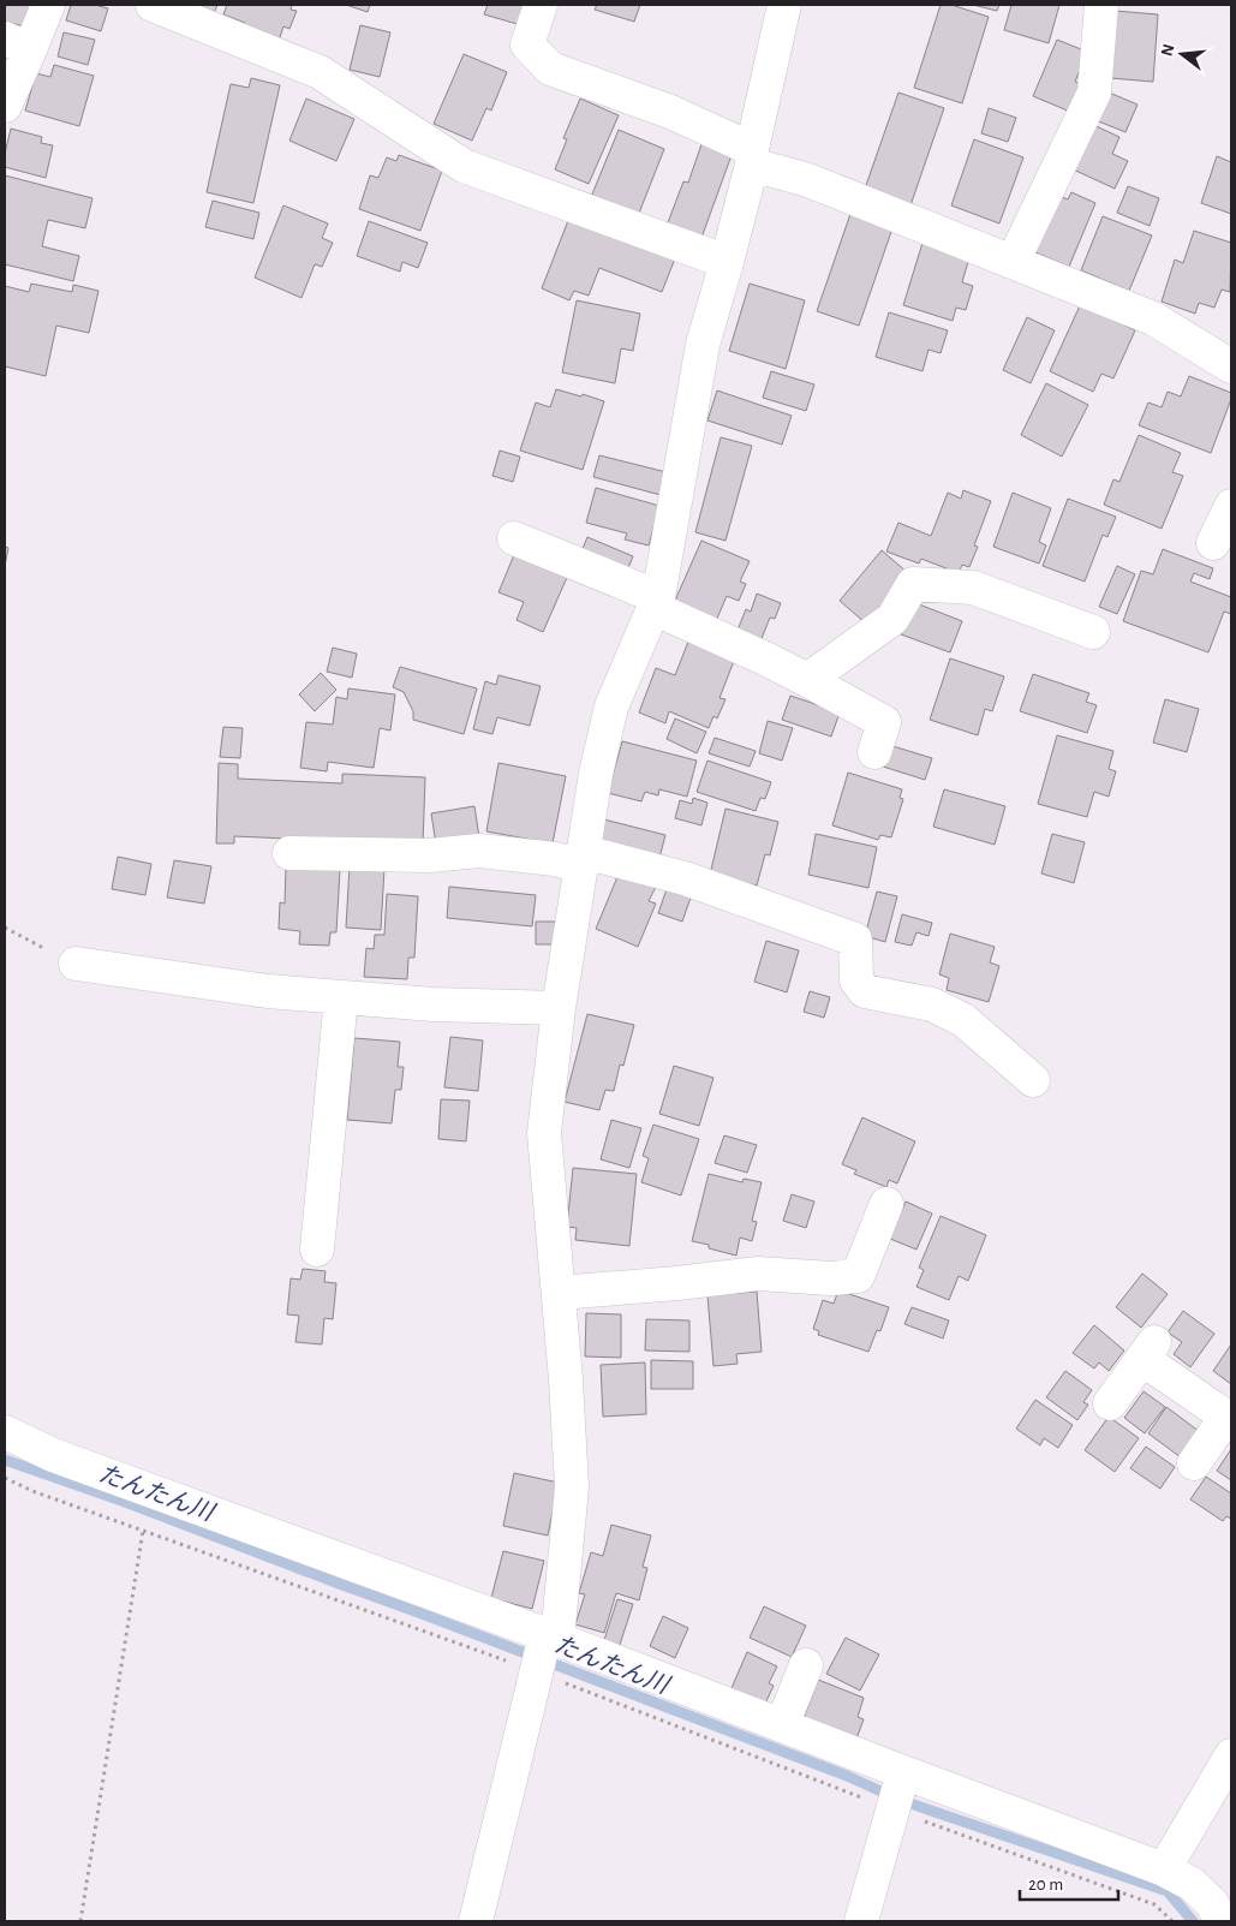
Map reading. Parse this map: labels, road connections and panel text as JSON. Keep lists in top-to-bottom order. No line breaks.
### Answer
{"water":["たんたん川"],"scale_bar":"20 m","north":"left"}
